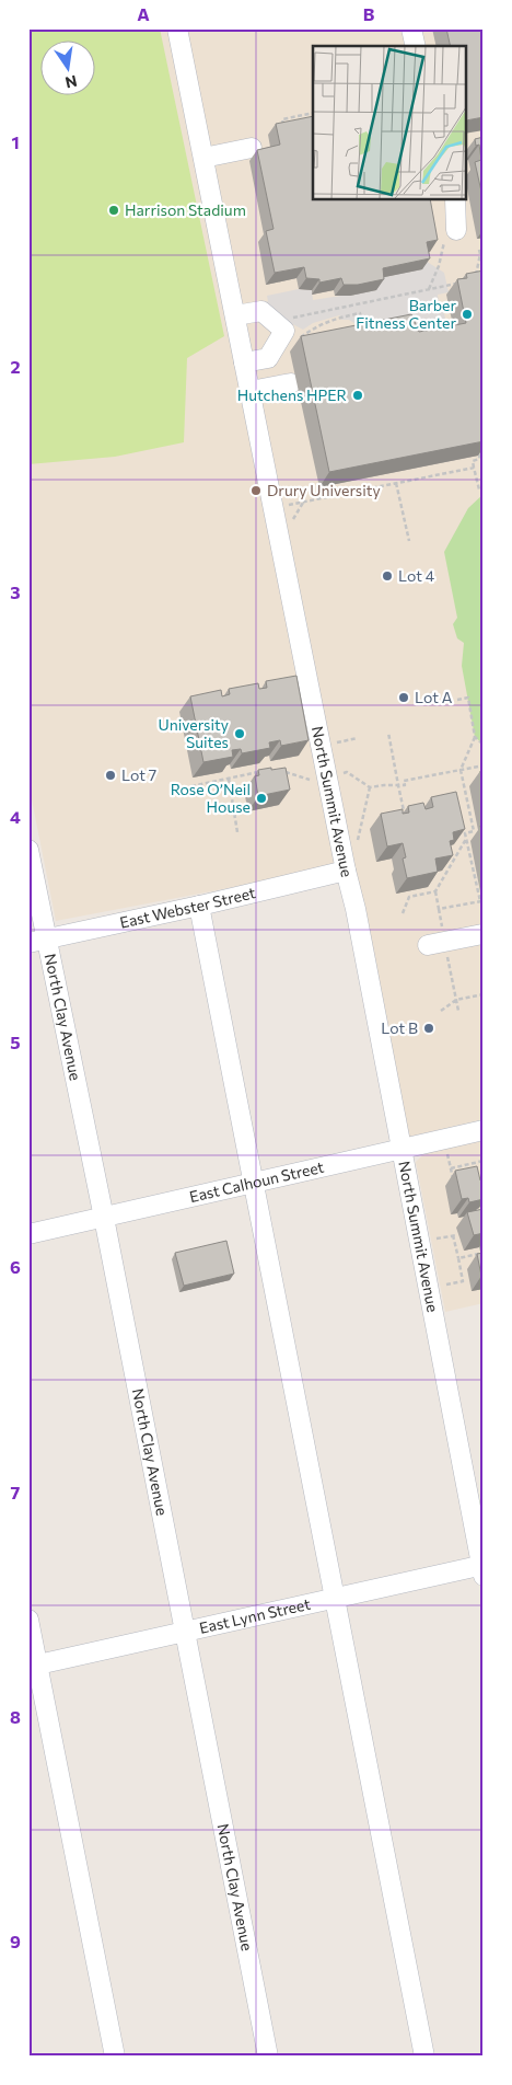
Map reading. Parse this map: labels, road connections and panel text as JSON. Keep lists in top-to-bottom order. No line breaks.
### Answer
{"streets":{"street":["North Summit Avenue","East Webster Street","North Clay Avenue","East Calhoun Street","East Lynn Street"]},"crossings":[["North Summit Avenue","East Webster Street"],["North Summit Avenue","East Calhoun Street"],["North Summit Avenue","East Lynn Street"],["East Webster Street","North Clay Avenue"],["North Clay Avenue","East Calhoun Street"],["North Clay Avenue","East Lynn Street"]],"places":["Harrison Stadium","Barber Fitness Center","Hutchens HPER","Drury University","Lot 4","Lot A","University Suites","Lot 7","Rose O’Neil House","Lot B"],"north":"bottom","grid":{"columns":["A","B"],"rows":["1","2","3","4","5","6","7","8","9"]}}
